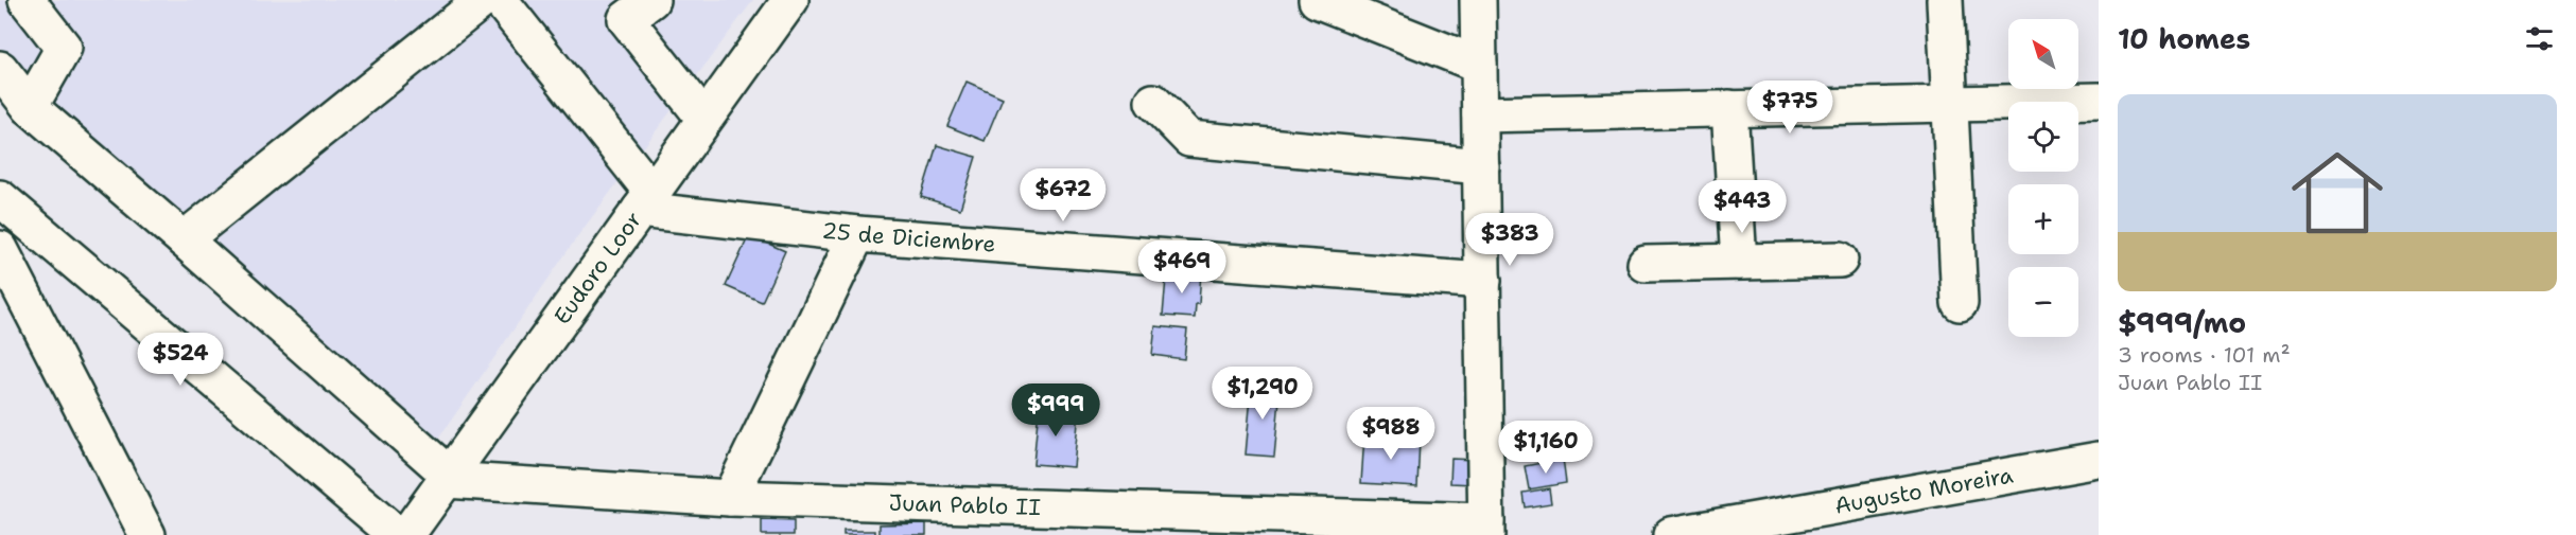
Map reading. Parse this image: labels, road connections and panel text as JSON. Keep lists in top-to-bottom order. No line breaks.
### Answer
{"streets":{"street":["25 de Diciembre","Eudoro Loor","Augusto Moreira","Juan Pablo II"]},"crossings":[["25 de Diciembre","Eudoro Loor"],["Eudoro Loor","Juan Pablo II"]],"north":"top left","page":{"heading":"10 homes","map_buttons":["+","−"],"list":[{"name":"$999/mo","note":"3 rooms · 101 m² · Juan Pablo II"}],"price":["$775","$672","$443","$383","$469","$524","$1,290","$999","$988","$1,160"]}}
